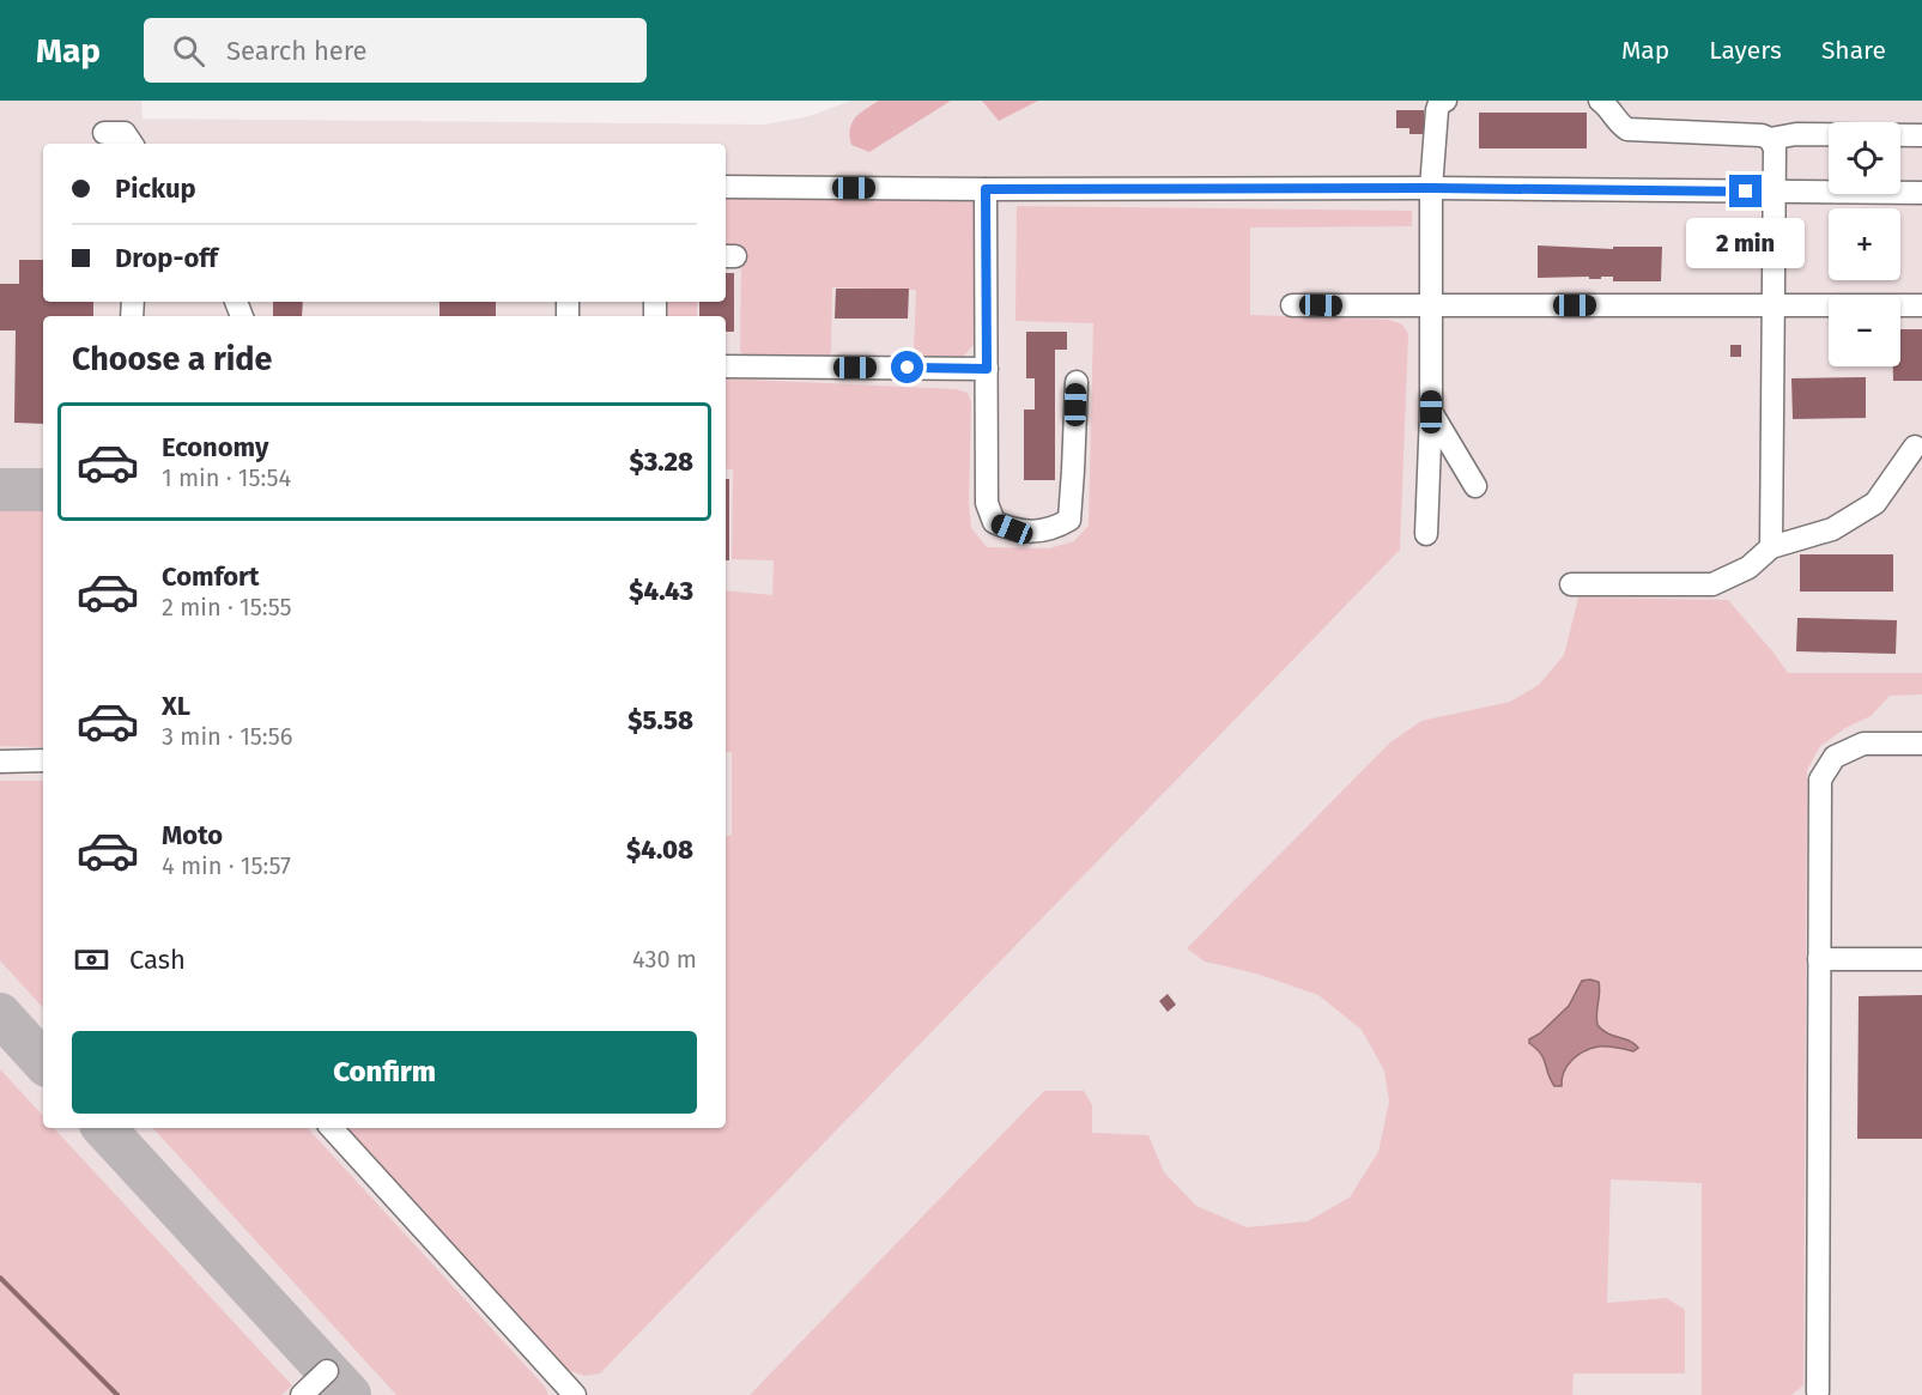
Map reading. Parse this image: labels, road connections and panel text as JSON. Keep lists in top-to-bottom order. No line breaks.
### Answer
{"page":{"header":"Map","search":"Search here","nav":["Map","Layers","Share"],"map_buttons":["+","−"],"banner":["Pickup","Drop-off"],"bubble":"2 min","heading":"Choose a ride","list":[{"name":"Economy","note":"1 min · 15:54","value":"$3.28"},{"name":"Comfort","note":"2 min · 15:55","value":"$4.43"},{"name":"XL","note":"3 min · 15:56","value":"$5.58"},{"name":"Moto","note":"4 min · 15:57","value":"$4.08"}],"pay":["Cash","430 m"],"buttons":"Confirm"}}
